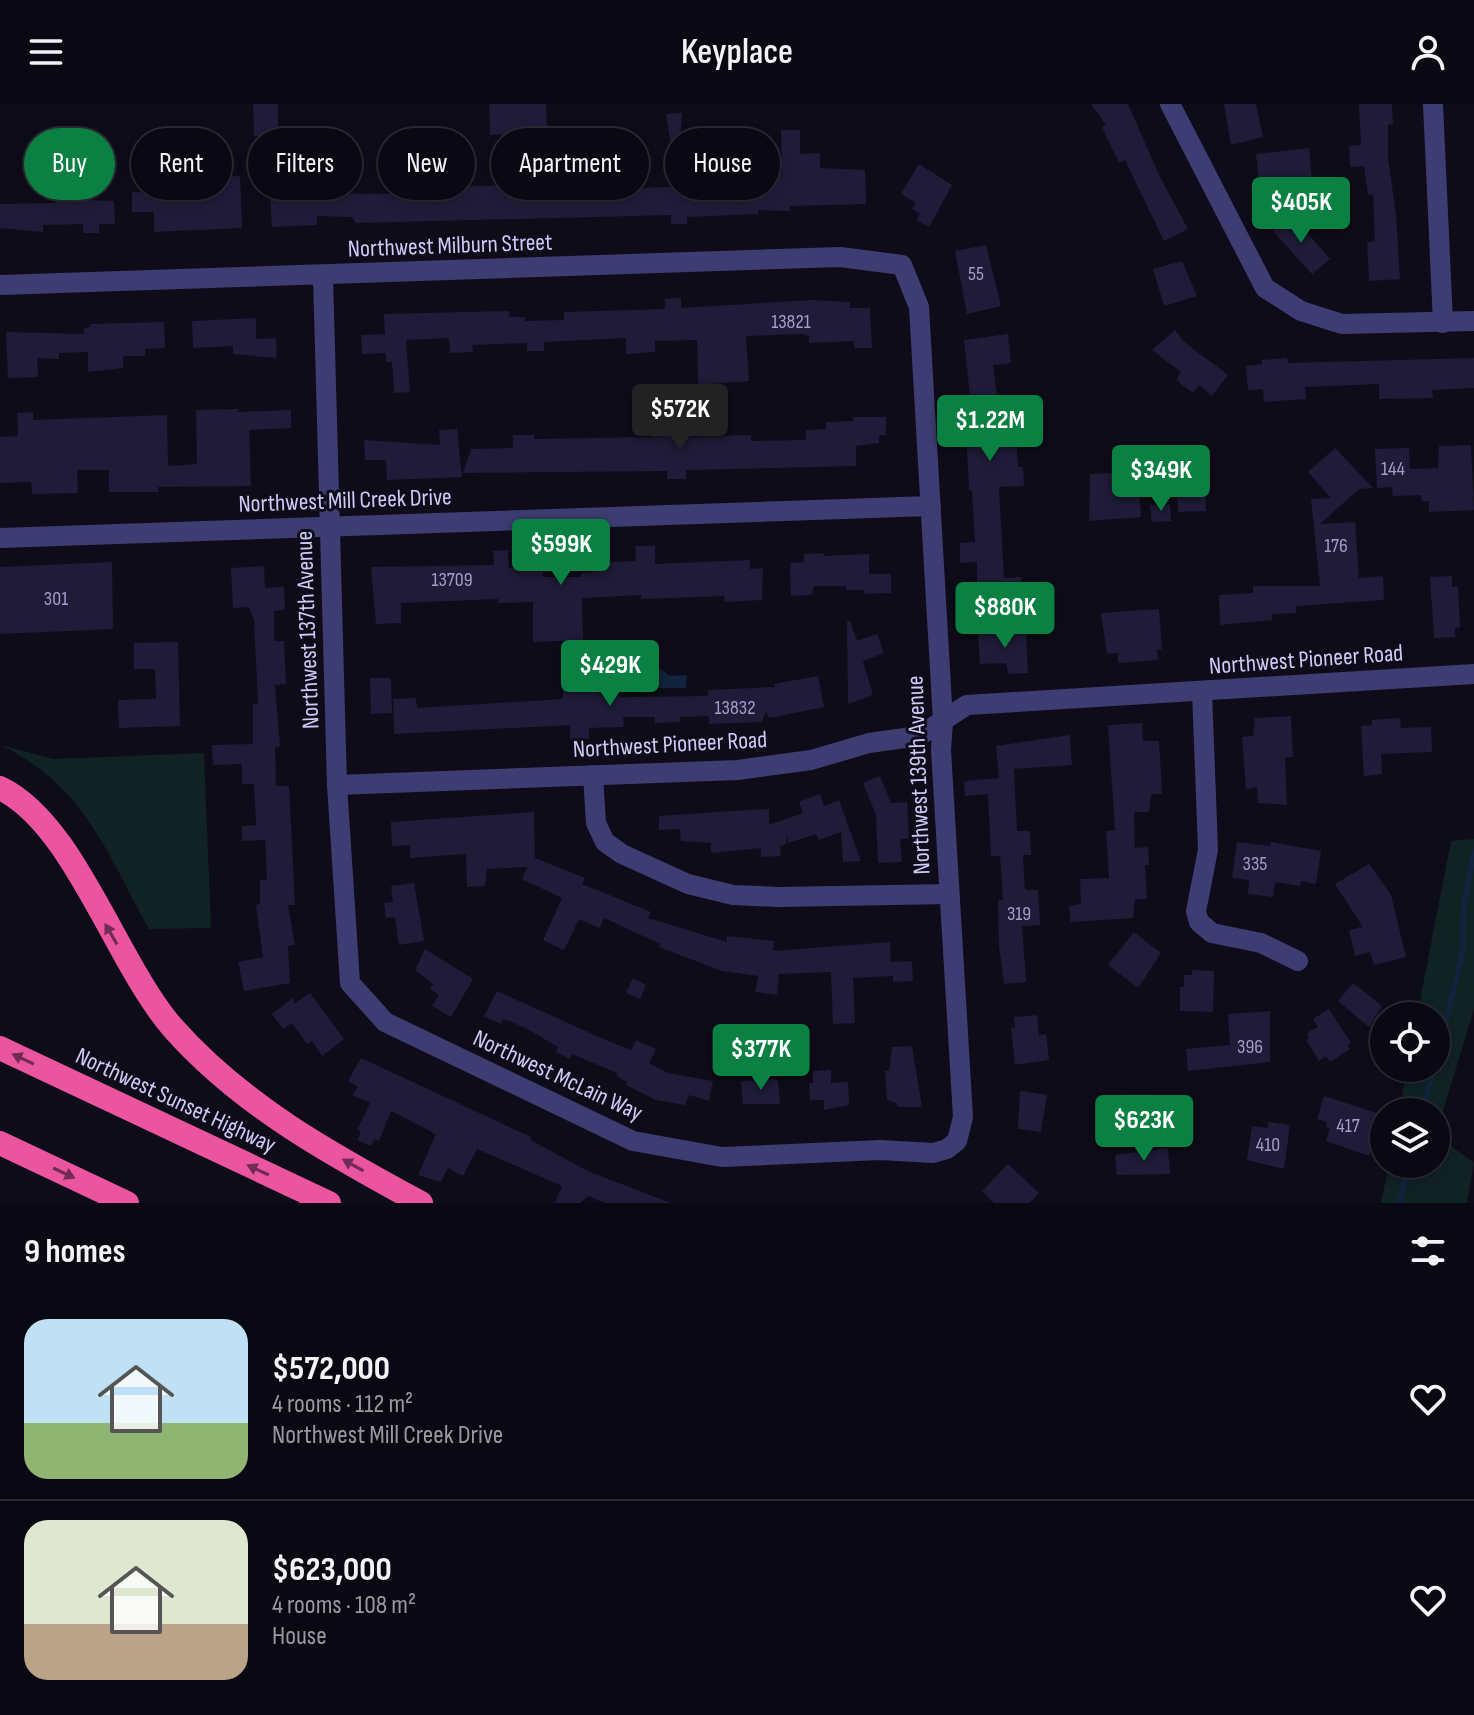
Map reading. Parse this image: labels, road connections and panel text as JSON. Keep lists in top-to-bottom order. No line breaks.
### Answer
{"streets":{"highway":["Northwest Sunset Highway"],"street":["Northwest Milburn Street","Northwest Mill Creek Drive","Northwest 137th Avenue","Northwest Pioneer Road","Northwest 139th Avenue","Northwest McLain Way"]},"crossings":[["Northwest Milburn Street","Northwest 137th Avenue"],["Northwest Milburn Street","Northwest 139th Avenue"],["Northwest Mill Creek Drive","Northwest 137th Avenue"],["Northwest Mill Creek Drive","Northwest 139th Avenue"],["Northwest 137th Avenue","Northwest Pioneer Road"],["Northwest 137th Avenue","Northwest McLain Way"],["Northwest Pioneer Road","Northwest 139th Avenue"],["Northwest 139th Avenue","Northwest McLain Way"]],"house_numbers":["55","13821","144","176","13709","301","13832","335","319","396","417","410"],"page":{"header":"Keyplace","chip":["Buy","Rent","Filters","New","Apartment","House"],"price":["$405K","$572K","$1.22M","$349K","$599K","$880K","$429K","$377K","$623K"],"heading":"9 homes","list":[{"name":"$572,000","note":"4 rooms · 112 m² · Northwest Mill Creek Drive"},{"name":"$623,000","note":"4 rooms · 108 m² · House"}]}}
